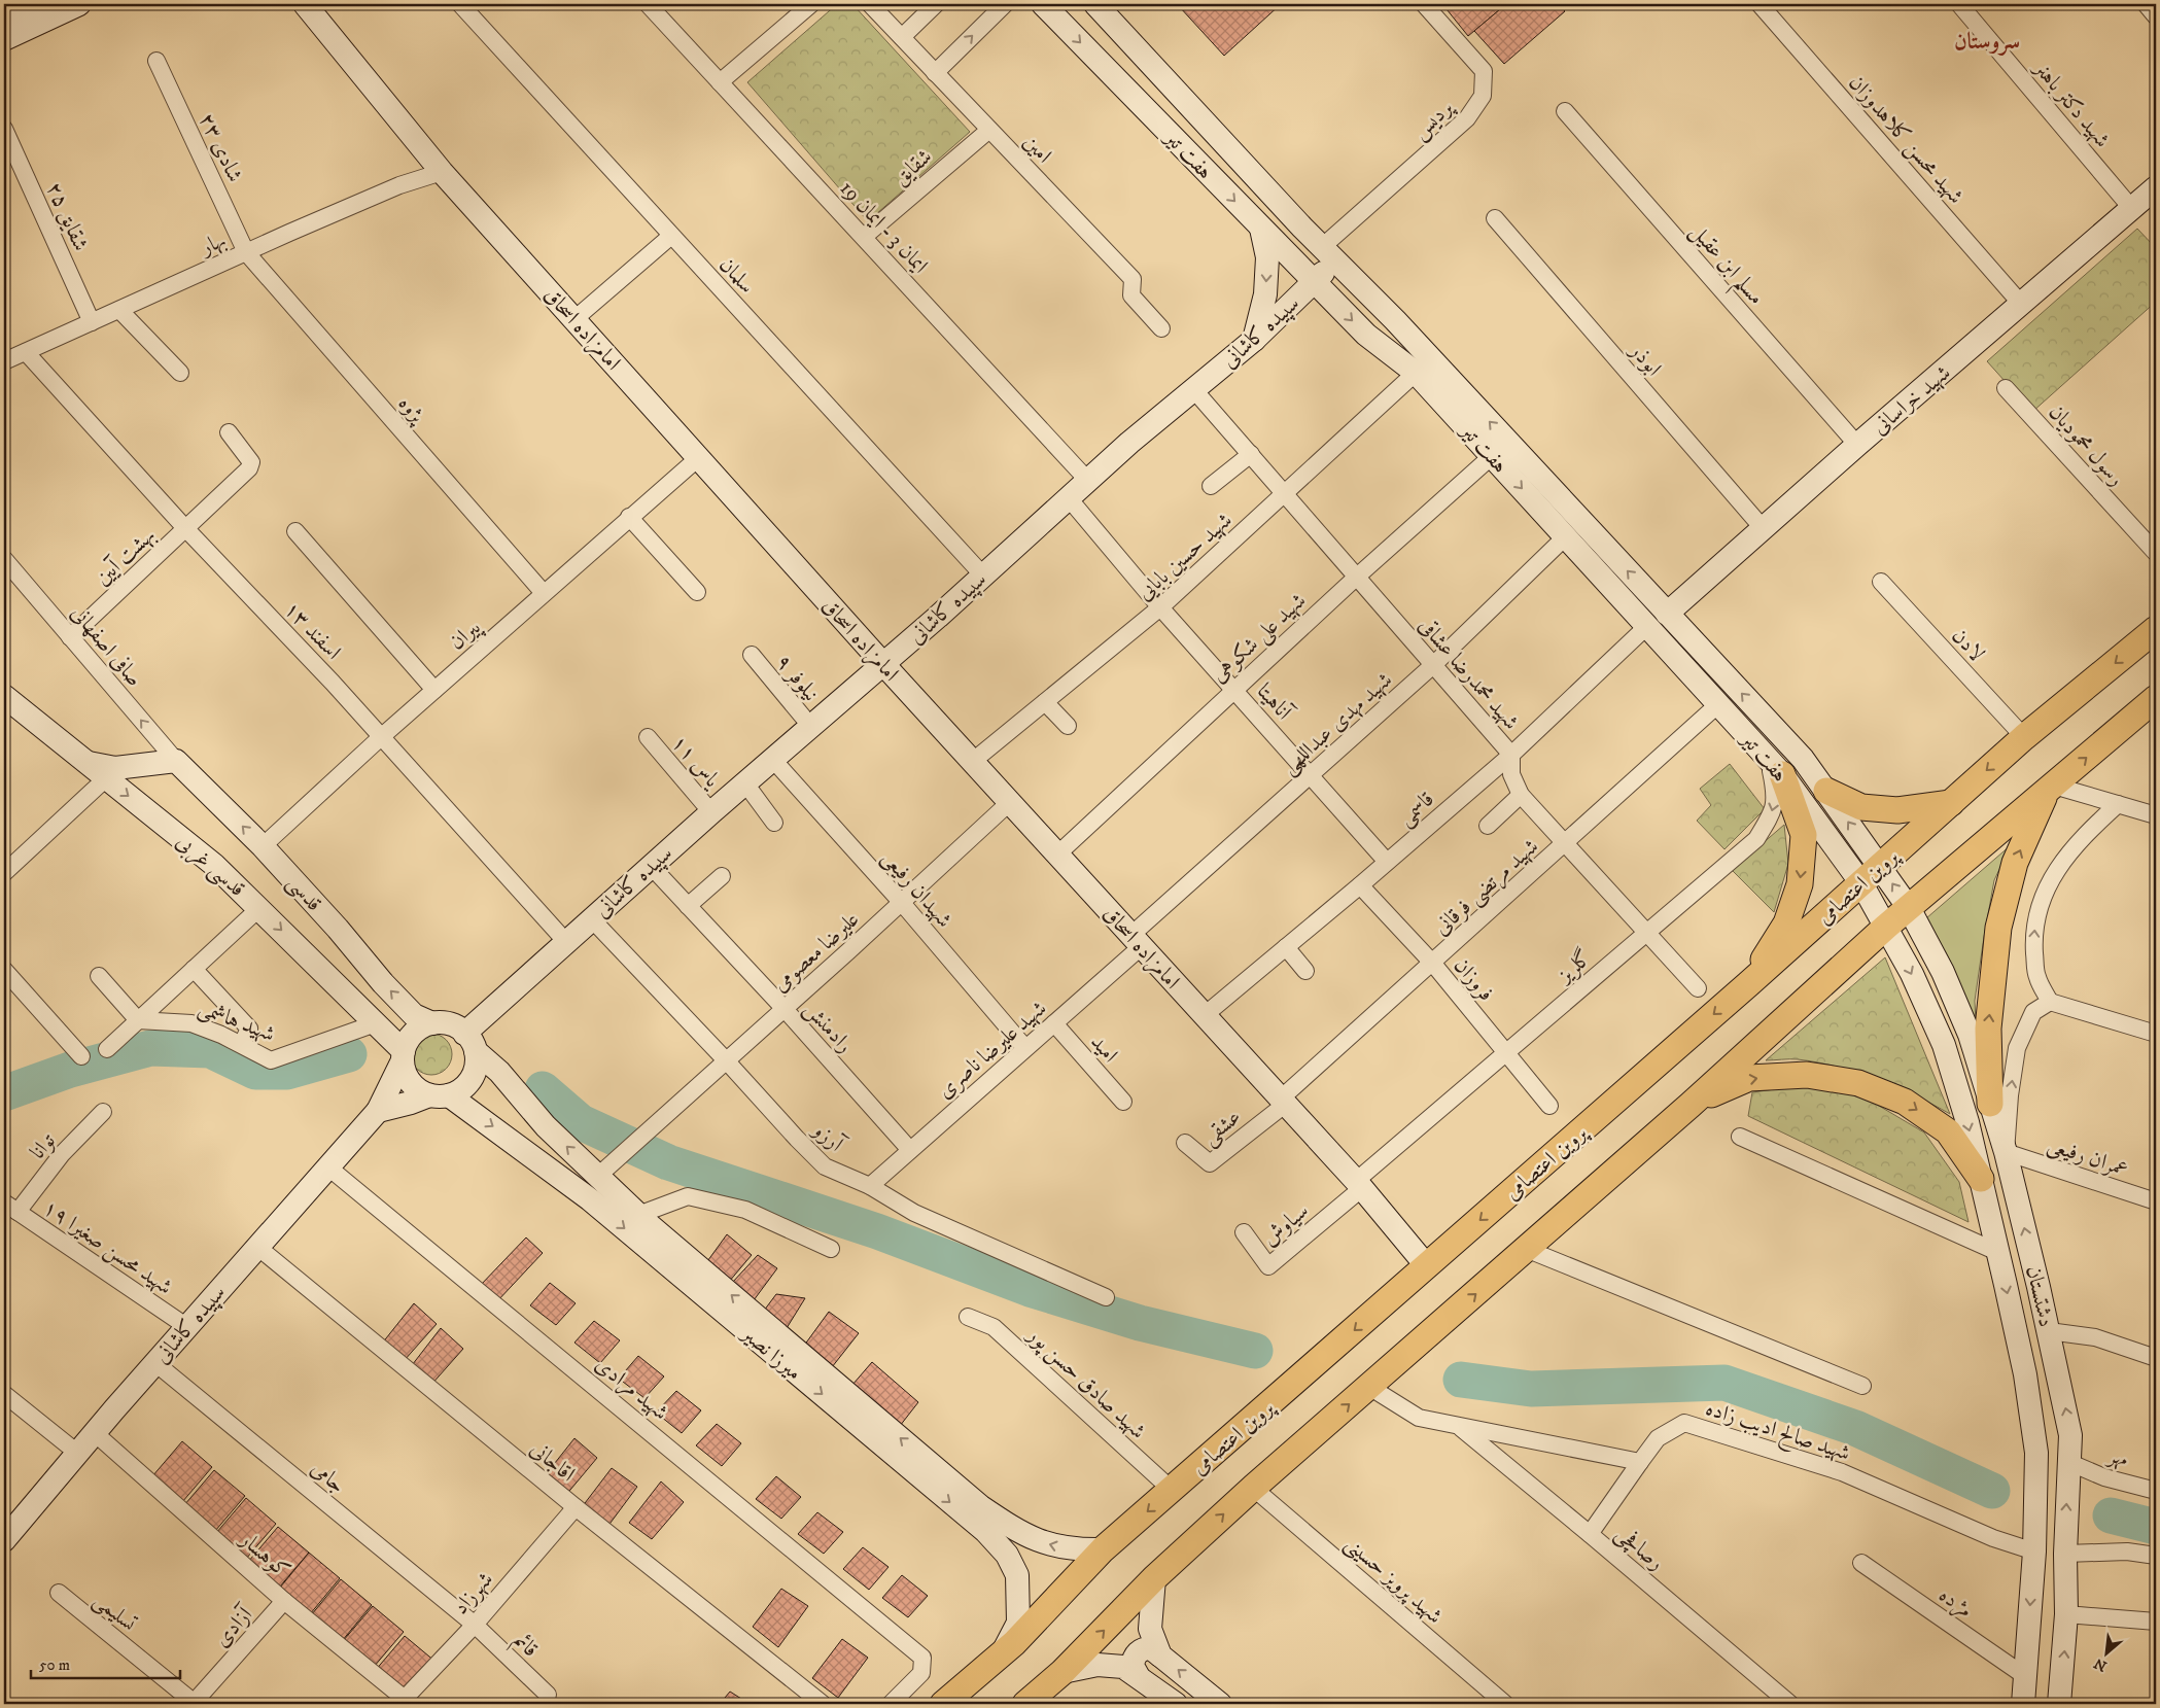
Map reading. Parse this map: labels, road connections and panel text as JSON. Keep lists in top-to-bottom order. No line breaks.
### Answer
{"streets":{"main road":["پروین اعتصامی"],"street":["شهید دکتر باهنر","پردیس","شهید محسن کلاهدوزان","شادی ۲۳","امین","هفت تیر","شقایق","شقایق ۲۵","ایمان 3 - ایمان 19","بهار","مسلم ابن عقیل","سلمان","امامزاده اسحاق","سپیده کاشانی","ابوذر","شهید خراسانی","پژوه","رسول محمودیان","بهشت آیین","شهید حسین بابایی","اسفند ۱۳","پیران","شهید علی شکوهی","لادن","صافی اصفهانی","شهید محمدرضا عشاقی","نیلوفر ۹","آناهیتا","شهید مهدی عبداللهی","یاس ۱۱","قاسمی","قدسی غربی","شهید مرتضی فرقانی","شهیدان رفیعی","قدسی","علیرضا معصومی","گلریز","فروزان","شهید هاشمی","رادمنش","امید","شهید علیرضا ناصری","عشقی","آرزو","توانا","عمران رفیعی","سیاوش","شهید محسن صغیرا ۱۹","دشتستان","میرزا نصیر","شهید صادق حسن پور","شهید مرادی","شهید صالح ادیب زاده","مهر","اقاجانی","جامی","رصافچی","کوهسار","شهید پرویز حسینی","شهرزاد","مژده","تسلیمی","آزادی","قائم"]},"crossings":[["شهید دکتر باهنر","شهید خراسانی"],["پردیس","هفت تیر"],["پردیس","سپیده کاشانی"],["شهید محسن کلاهدوزان","شهید خراسانی"],["شادی ۲۳","بهار"],["شادی ۲۳","پژوه"],["امین","شقایق"],["هفت تیر","سپیده کاشانی"],["هفت تیر","شهید خراسانی"],["هفت تیر","شهید حسین بابایی"],["هفت تیر","شهید علی شکوهی"],["هفت تیر","شهید مهدی عبداللهی"],["هفت تیر","قاسمی"],["هفت تیر","شهید مرتضی فرقانی"],["هفت تیر","پروین اعتصامی"],["هفت تیر","گلریز"],["هفت تیر","دشتستان"],["شقایق","ایمان 3 - ایمان 19"],["شقایق ۲۵","بهار"],["ایمان 3 - ایمان 19","سپیده کاشانی"],["بهار","امامزاده اسحاق"],["بهار","پژوه"],["بهار","اسفند ۱۳"],["مسلم ابن عقیل","شهید خراسانی"],["سلمان","سپیده کاشانی"],["امامزاده اسحاق","سپیده کاشانی"],["امامزاده اسحاق","شهید حسین بابایی"],["امامزاده اسحاق","پیران"],["امامزاده اسحاق","شهید علی شکوهی"],["امامزاده اسحاق","شهید مهدی عبداللهی"],["امامزاده اسحاق","قاسمی"],["امامزاده اسحاق","شهید مرتضی فرقانی"],["امامزاده اسحاق","پروین اعتصامی"],["امامزاده اسحاق","علیرضا معصومی"],["امامزاده اسحاق","گلریز"],["امامزاده اسحاق","شهید علیرضا ناصری"],["امامزاده اسحاق","عشقی"],["امامزاده اسحاق","سیاوش"],["سپیده کاشانی","اسفند ۱۳"],["سپیده کاشانی","شهید محمدرضا عشاقی"],["سپیده کاشانی","نیلوفر ۹"],["سپیده کاشانی","آناهیتا"],["سپیده کاشانی","یاس ۱۱"],["سپیده کاشانی","قدسی غربی"],["سپیده کاشانی","شهیدان رفیعی"],["سپیده کاشانی","قدسی"],["سپیده کاشانی","رادمنش"],["سپیده کاشانی","آرزو"],["سپیده کاشانی","شهید محسن صغیرا ۱۹"],["سپیده کاشانی","میرزا نصیر"],["سپیده کاشانی","شهید مرادی"],["سپیده کاشانی","اقاجانی"],["سپیده کاشانی","جامی"],["سپیده کاشانی","کوهسار"],["ابوذر","شهید خراسانی"],["پژوه","پیران"],["بهشت آیین","اسفند ۱۳"],["بهشت آیین","صافی اصفهانی"],["شهید حسین بابایی","شهید محمدرضا عشاقی"],["شهید حسین بابایی","آناهیتا"],["اسفند ۱۳","پیران"],["پیران","قدسی"],["شهید علی شکوهی","شهید محمدرضا عشاقی"],["شهید علی شکوهی","آناهیتا"],["لادن","پروین اعتصامی"],["صافی اصفهانی","قدسی"],["شهید محمدرضا عشاقی","شهید مهدی عبداللهی"],["شهید محمدرضا عشاقی","قاسمی"],["شهید محمدرضا عشاقی","شهید مرتضی فرقانی"],["شهید محمدرضا عشاقی","گلریز"],["آناهیتا","شهید مهدی عبداللهی"],["آناهیتا","قاسمی"],["شهید مهدی عبداللهی","شهید علیرضا ناصری"],["قاسمی","فروزان"],["قدسی غربی","قدسی"],["قدسی غربی","شهید هاشمی"],["قدسی غربی","میرزا نصیر"],["شهید مرتضی فرقانی","فروزان"],["شهید مرتضی فرقانی","عشقی"],["پروین اعتصامی","میرزا نصیر"],["پروین اعتصامی","شهید صادق حسن پور"],["شهیدان رفیعی","علیرضا معصومی"],["شهیدان رفیعی","شهید علیرضا ناصری"],["قدسی","میرزا نصیر"],["علیرضا معصومی","رادمنش"],["علیرضا معصومی","آرزو"],["علیرضا معصومی","میرزا نصیر"],["گلریز","فروزان"],["گلریز","سیاوش"],["رادمنش","شهید علیرضا ناصری"],["امید","شهید علیرضا ناصری"],["شهید علیرضا ناصری","آرزو"],["توانا","شهید محسن صغیرا ۱۹"],["عمران رفیعی","دشتستان"],["دشتستان","شهید صالح ادیب زاده"],["دشتستان","مهر"],["دشتستان","مژده"],["شهید صالح ادیب زاده","رصافچی"],["اقاجانی","شهرزاد"],["جامی","شهرزاد"],["جامی","قائم"],["کوهسار","شهرزاد"],["کوهسار","آزادی"],["شهرزاد","قائم"],["تسلیمی","آزادی"]],"one_way":["صافی اصفهانی","قدسی غربی","قدسی"],"districts":["سروستان"],"scale_bar":"50 m","north":"bottom left"}
